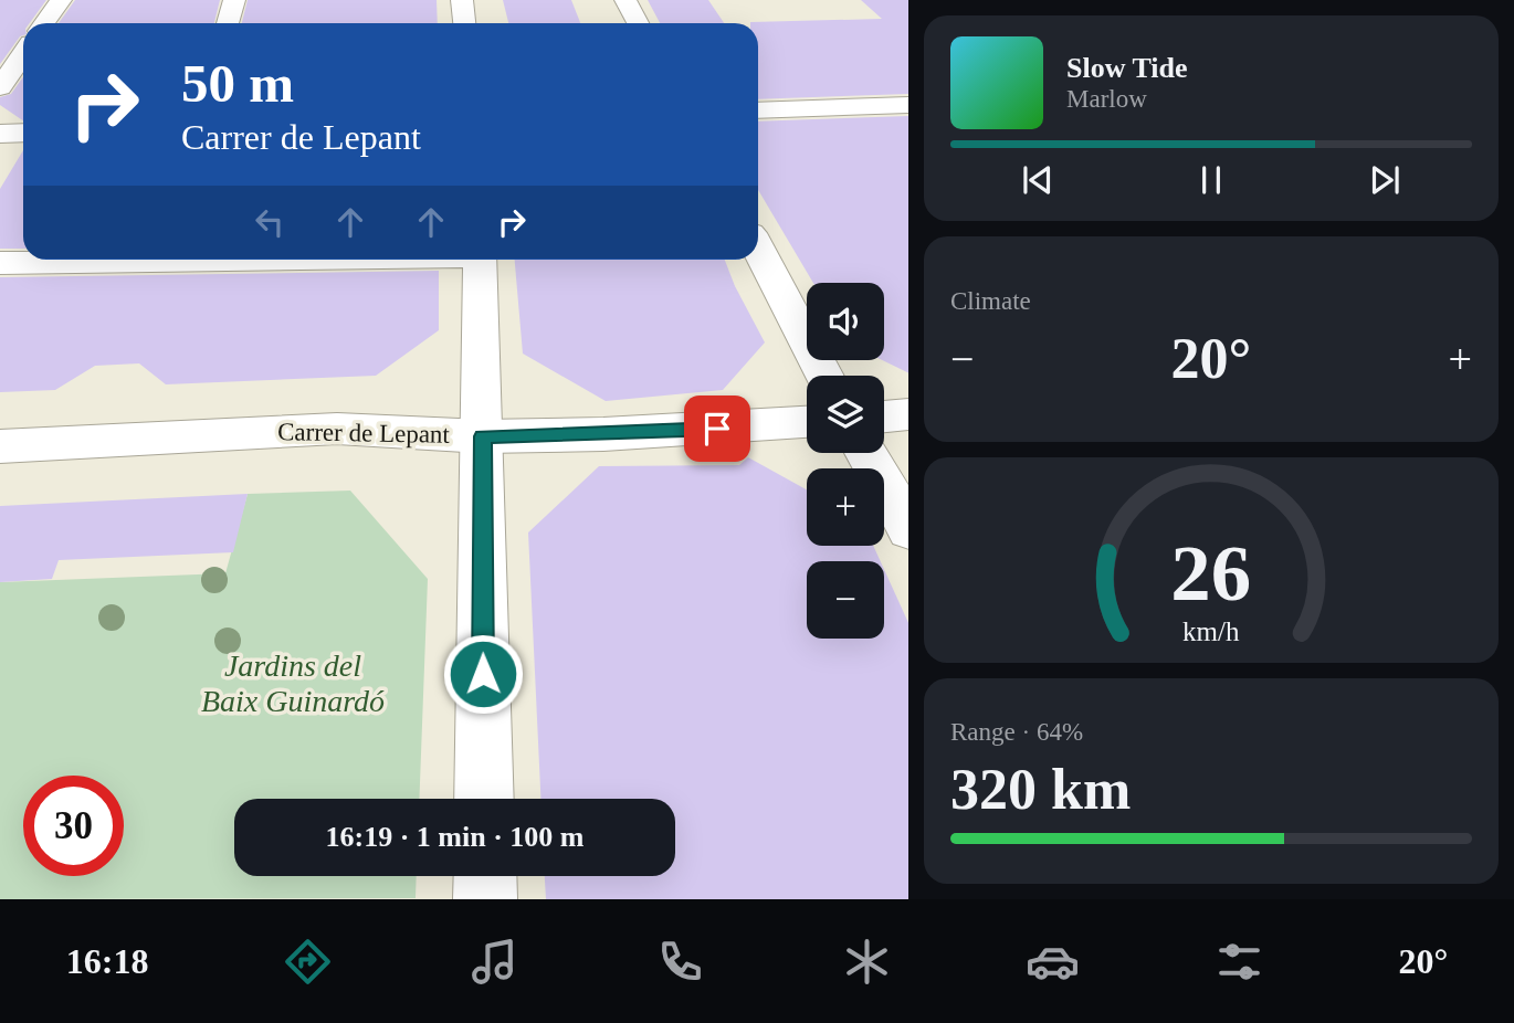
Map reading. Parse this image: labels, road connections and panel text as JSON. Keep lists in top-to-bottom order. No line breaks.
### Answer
{"streets":{"street":["Carrer de Lepant"]},"parks":["Jardins del Baix Guinardó"],"page":{"turn":["50 m","Carrer de Lepant"],"song":["Slow Tide","Marlow"],"tile":["Climate",["Range · 64%","320 km"]],"map_buttons":["+","−"],"heat":["−","20°","+"],"limit":"30","trip":"16:19 · 1 min · 100 m","tabs":["16:18","20°"],"gauge":["26","km/h"]}}
